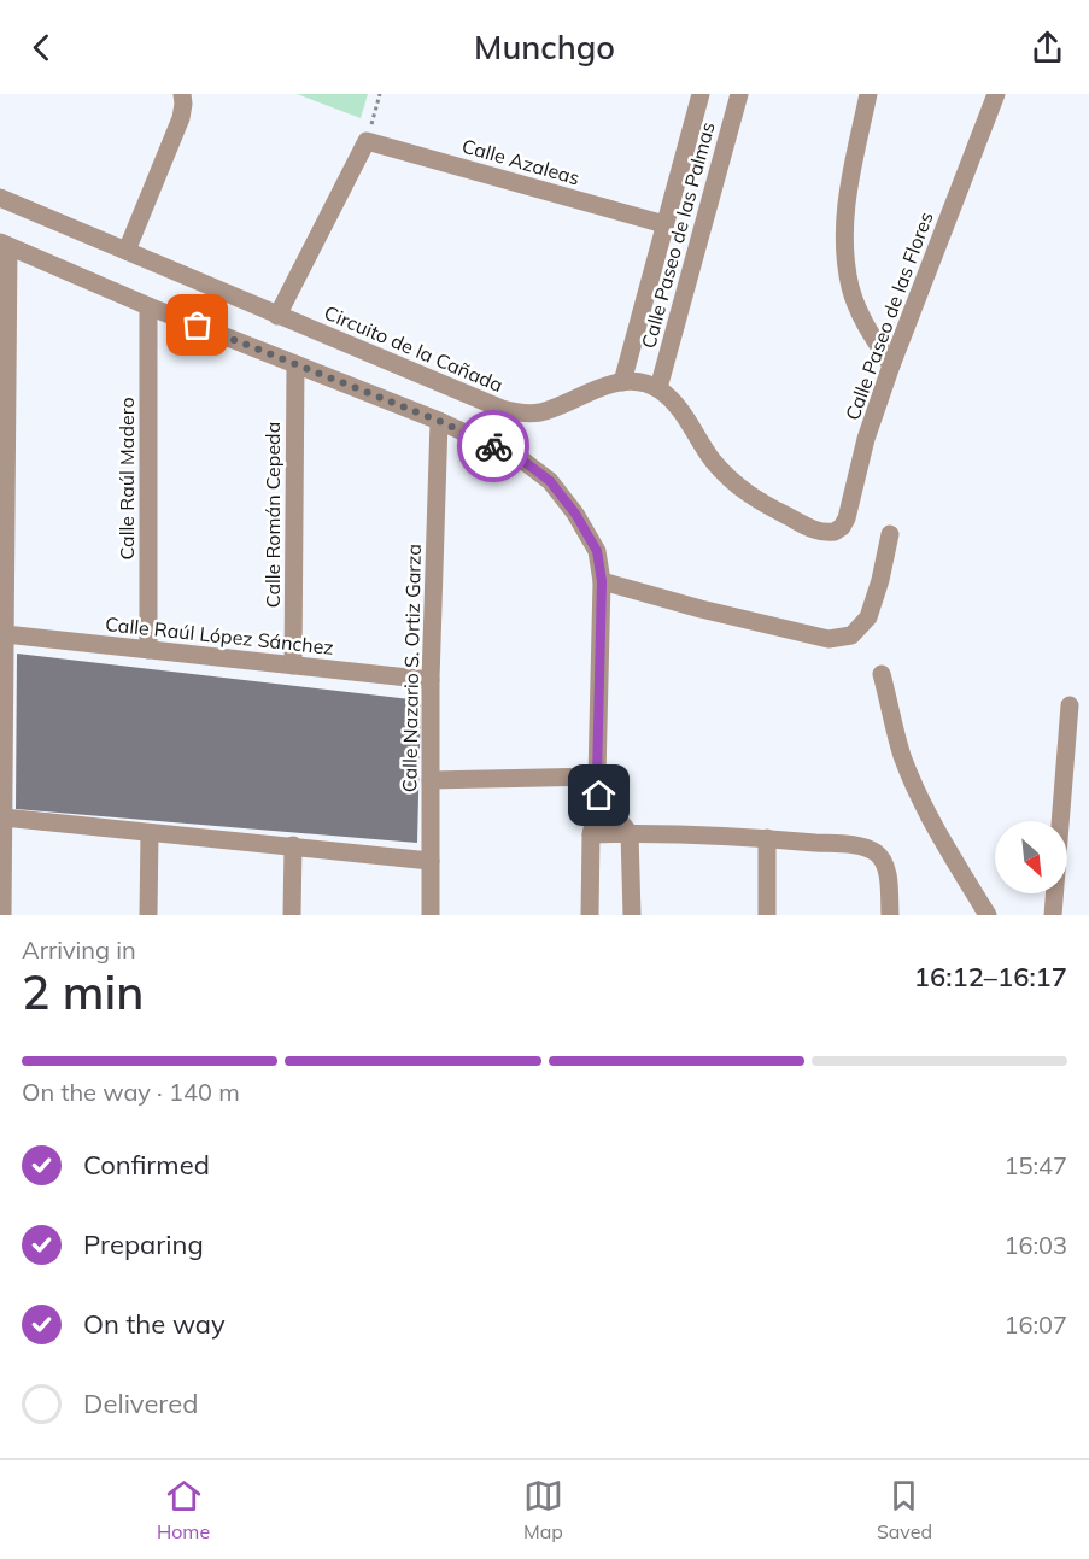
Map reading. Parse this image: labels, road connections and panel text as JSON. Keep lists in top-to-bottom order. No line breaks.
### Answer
{"streets":{"street":["Calle Azaleas","Calle Paseo de las Palmas","Calle Paseo de las Flores","Circuito de la Cañada","Calle Raúl Madero","Calle Román Cepeda","Calle Raúl López Sánchez","Calle Nazario S. Ortiz Garza"]},"crossings":[["Calle Azaleas","Calle Paseo de las Palmas"],["Calle Paseo de las Palmas","Calle Paseo de las Flores"],["Calle Paseo de las Palmas","Circuito de la Cañada"],["Calle Paseo de las Flores","Circuito de la Cañada"],["Calle Raúl Madero","Calle Raúl López Sánchez"],["Calle Román Cepeda","Calle Raúl López Sánchez"],["Calle Raúl López Sánchez","Calle Nazario S. Ortiz Garza"]],"north":"bottom right","page":{"header":"Munchgo","heading":["2 min","Arriving in","16:12–16:17"],"bar":"On the way · 140 m","list":[["Confirmed","15:47"],["Preparing","16:03"],["On the way","16:07"],"Delivered"],"tabs":["Home","Map","Saved"]}}
